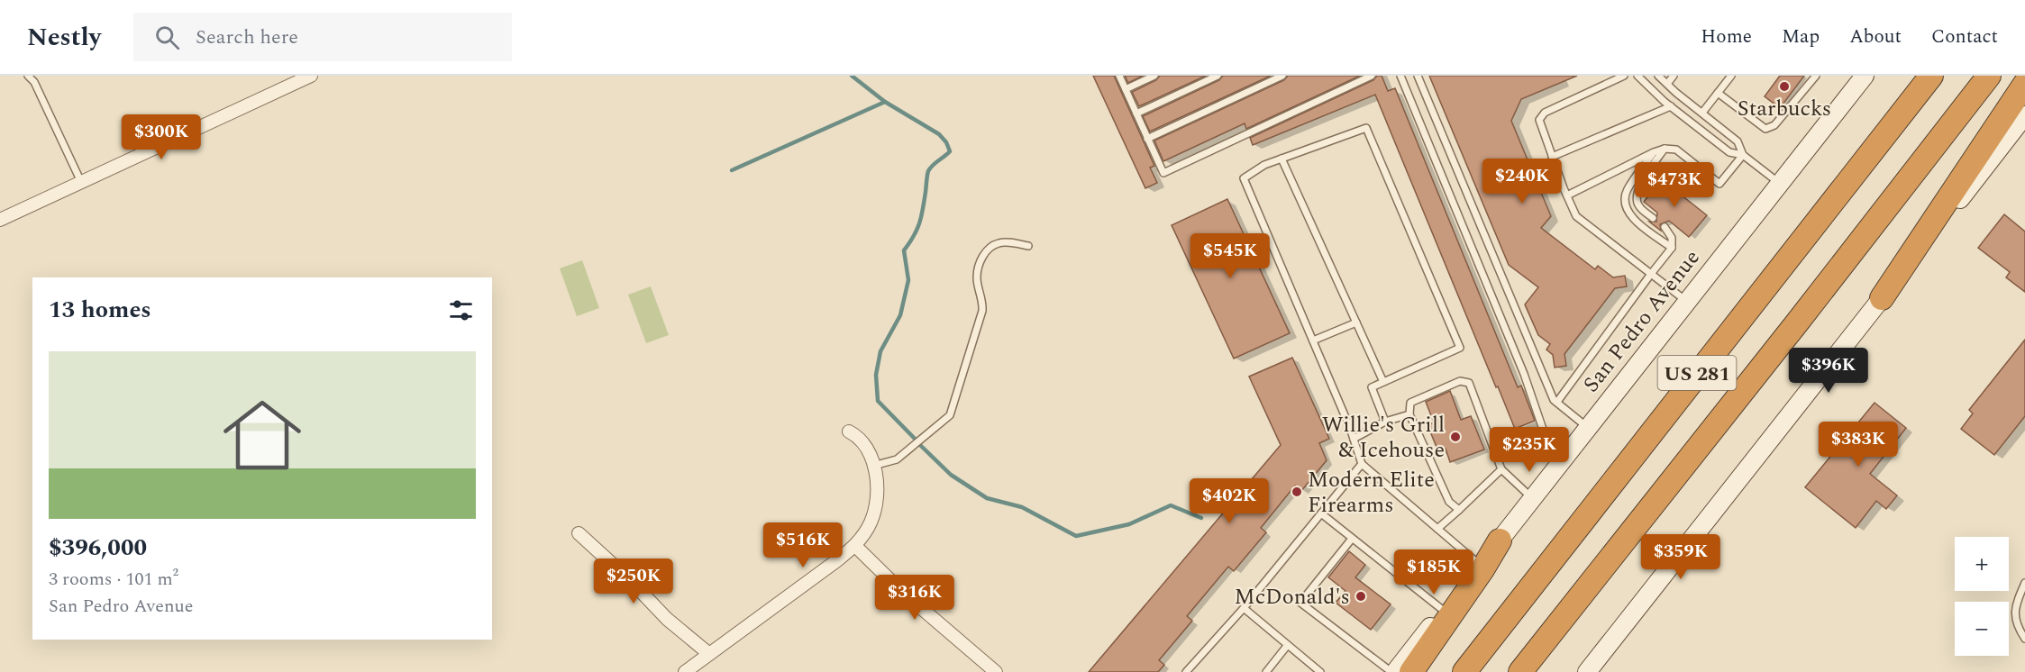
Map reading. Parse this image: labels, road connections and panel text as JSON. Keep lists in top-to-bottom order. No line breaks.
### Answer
{"streets":{"highway":["US 281"],"main road":["San Pedro Avenue"]},"places":["Starbucks","Willie's Grill & Icehouse","Modern Elite Firearms","McDonald's"],"page":{"header":"Nestly","search":"Search here","nav":["Home","Map","About","Contact"],"price":["$300K","$240K","$473K","$545K","$396K","$383K","$235K","$402K","$516K","$359K","$185K","$250K","$316K"],"heading":"13 homes","list":[{"name":"$396,000","note":"3 rooms · 101 m² · San Pedro Avenue"}],"map_buttons":["+","−"]}}
